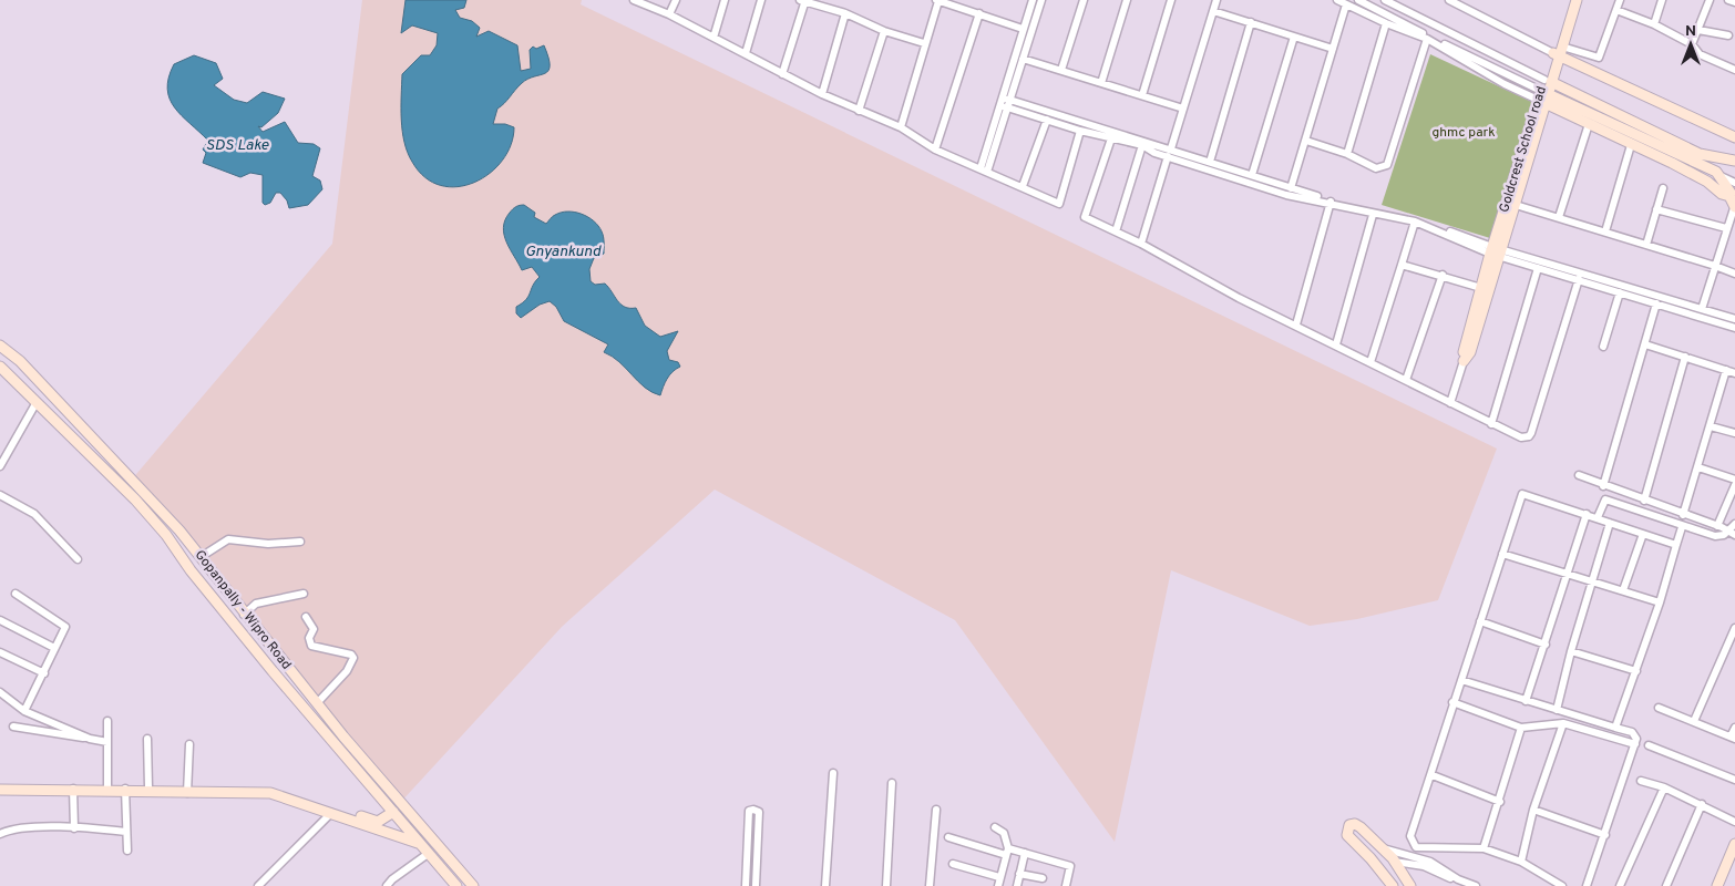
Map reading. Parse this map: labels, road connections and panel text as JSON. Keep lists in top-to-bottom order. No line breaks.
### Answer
{"streets":{"street":["Goldcrest School road","Gopanpally - Wipro Road"]},"water":["SDS Lake","Gnyankund"],"parks":["ghmc park"],"north":"top"}
